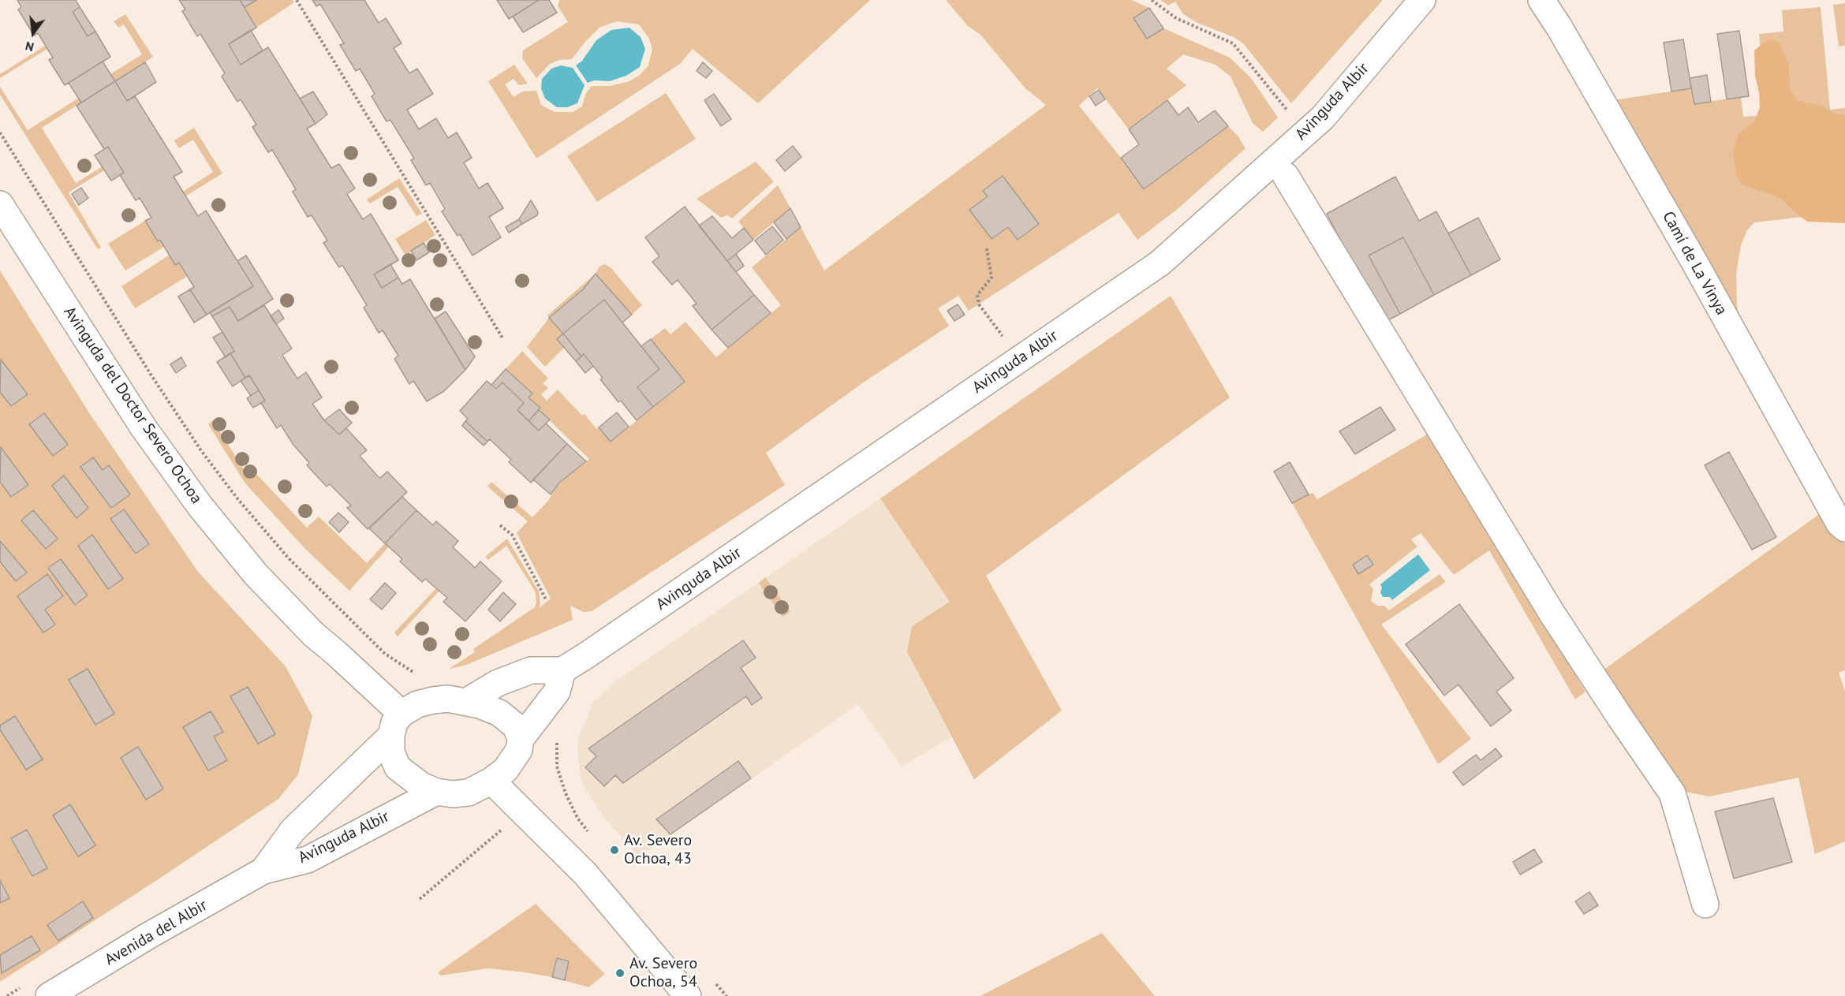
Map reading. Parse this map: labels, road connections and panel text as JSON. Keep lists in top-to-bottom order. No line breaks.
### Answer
{"streets":{"street":["Avinguda Albir","Camí de La Vinya","Avinguda del Doctor Severo Ochoa","Avenida del Albir"]},"crossings":[["Avinguda Albir","Avinguda del Doctor Severo Ochoa"],["Avinguda Albir","Avenida del Albir"]],"places":["Av. Severo Ochoa, 43","Av. Severo Ochoa, 54"],"north":"bottom"}
